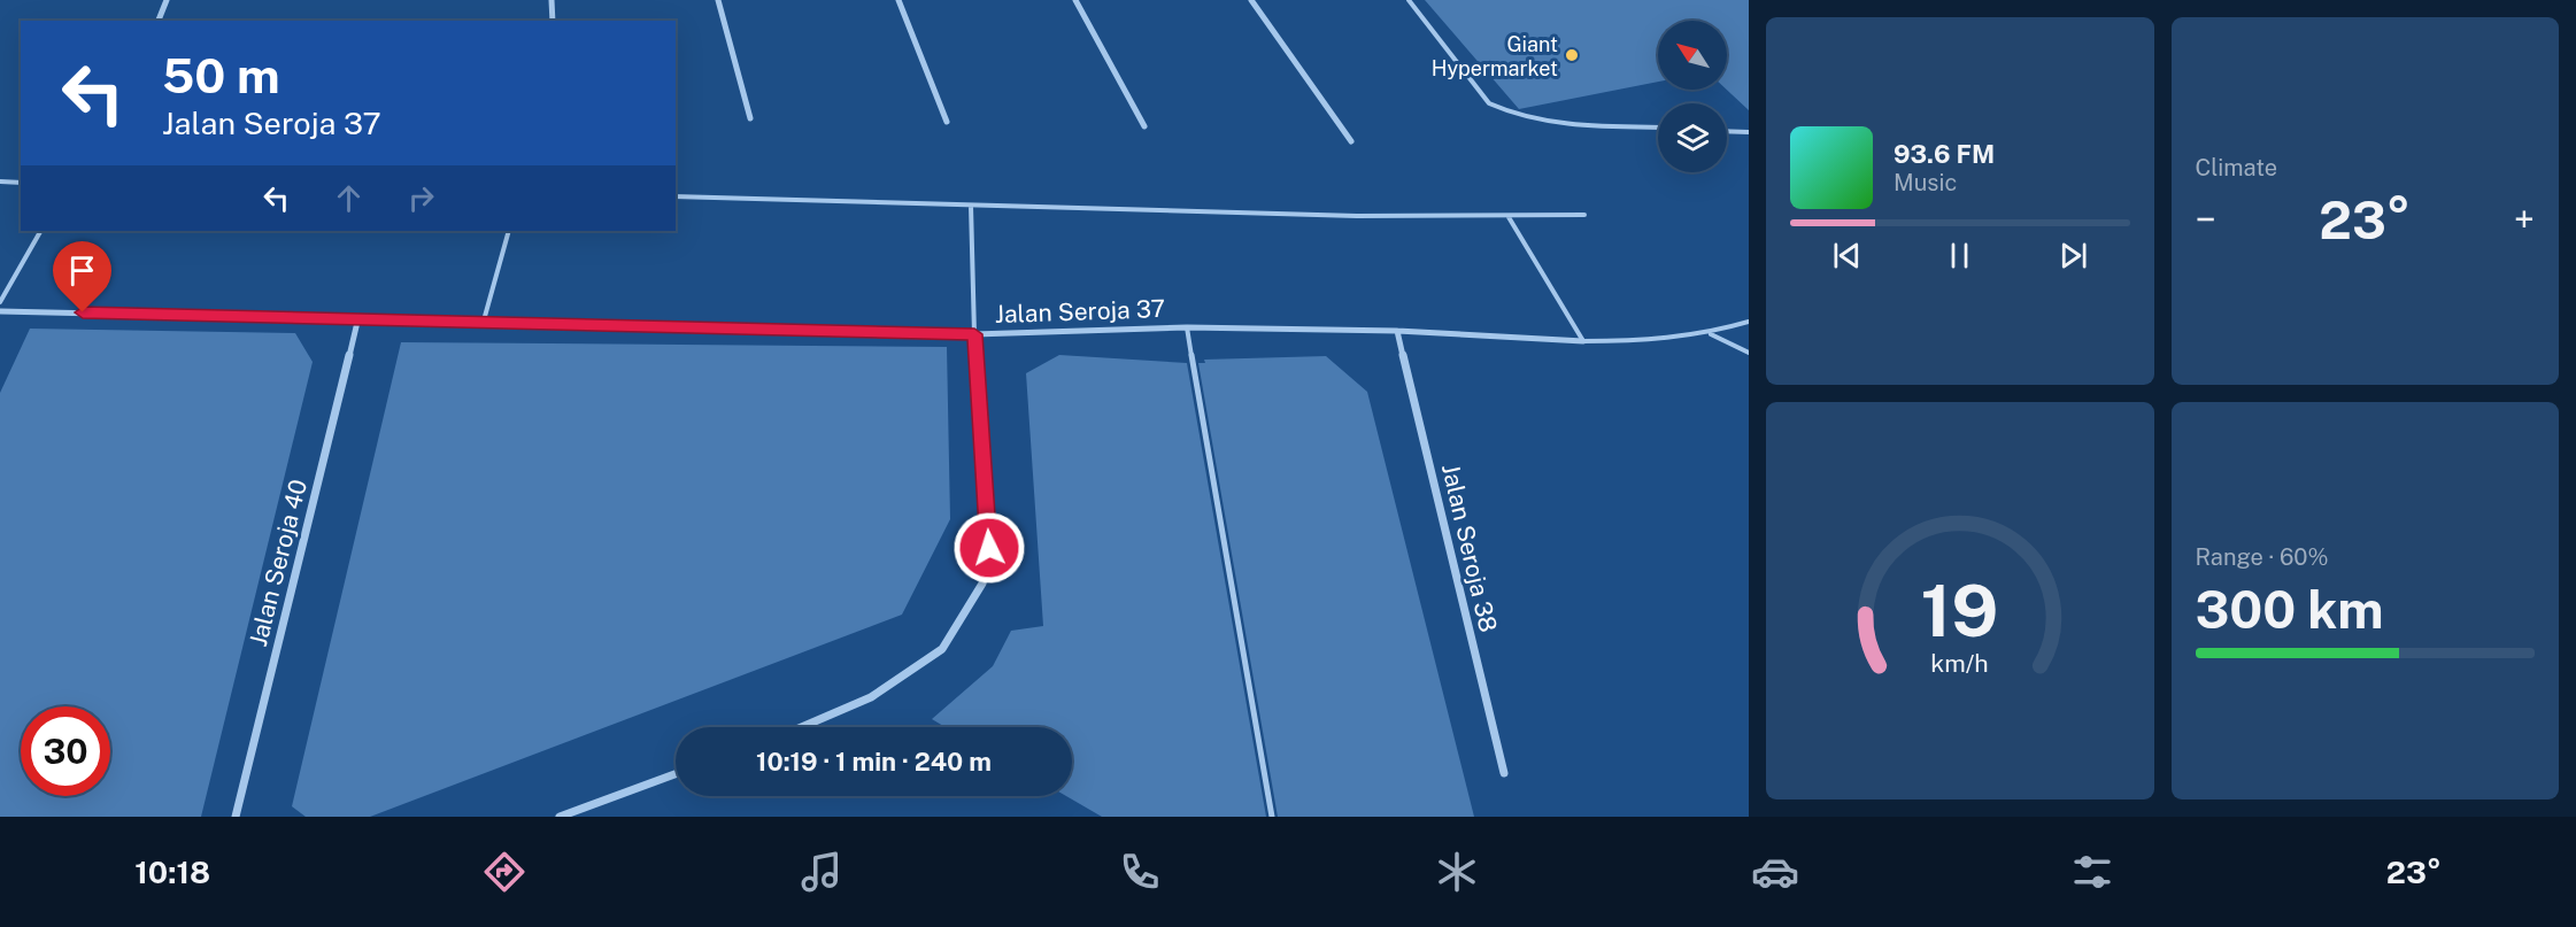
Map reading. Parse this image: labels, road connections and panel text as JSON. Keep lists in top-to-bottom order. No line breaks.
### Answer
{"streets":{"street":["Jalan Seroja 37","Jalan Seroja 38","Jalan Seroja 40"]},"crossings":[["Jalan Seroja 37","Jalan Seroja 38"],["Jalan Seroja 37","Jalan Seroja 40"]],"places":["Giant Hypermarket"],"north":"top left","page":{"tile":["Climate",["Range · 60%","300 km"]],"turn":["50 m","Jalan Seroja 37"],"song":["93.6 FM","Music"],"heat":["−","23°","+"],"limit":"30","trip":"10:19 · 1 min · 240 m","tabs":["10:18","23°"],"gauge":["19","km/h"]}}
